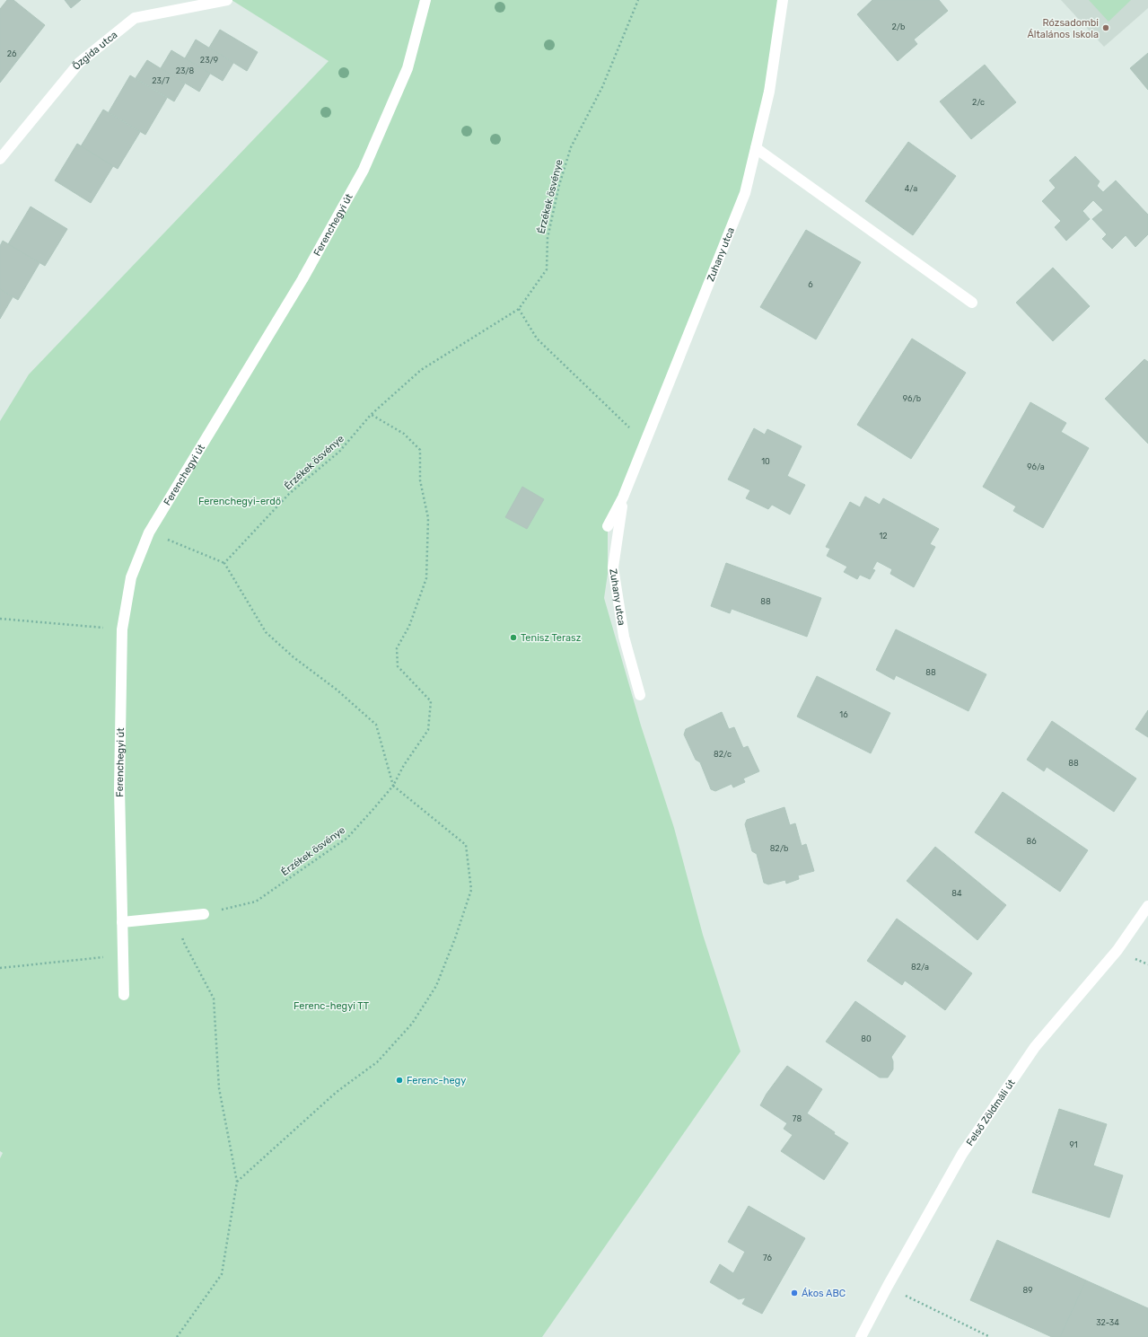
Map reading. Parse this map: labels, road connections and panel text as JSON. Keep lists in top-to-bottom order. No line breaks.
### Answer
{"streets":{"street":["Őzgida utca","Ferenchegyi út","Zuhany utca","Felső Zöldmáli út"],"path":["Érzékek ösvénye"]},"parks":["Ferenchegyi-erdő","Ferenc-hegyi TT"],"places":["Rózsadombi Általános Iskola","Tenisz Terasz","Ferenc-hegy","Ákos ABC"],"house_numbers":["2/b","26","23/9","23/8","23/7","2/c","4/a","6","96/b","10","96/a","12","88","88","16","82/c","88","86","82/b","84","82/a","80","78","91","76","89","32-34"]}
